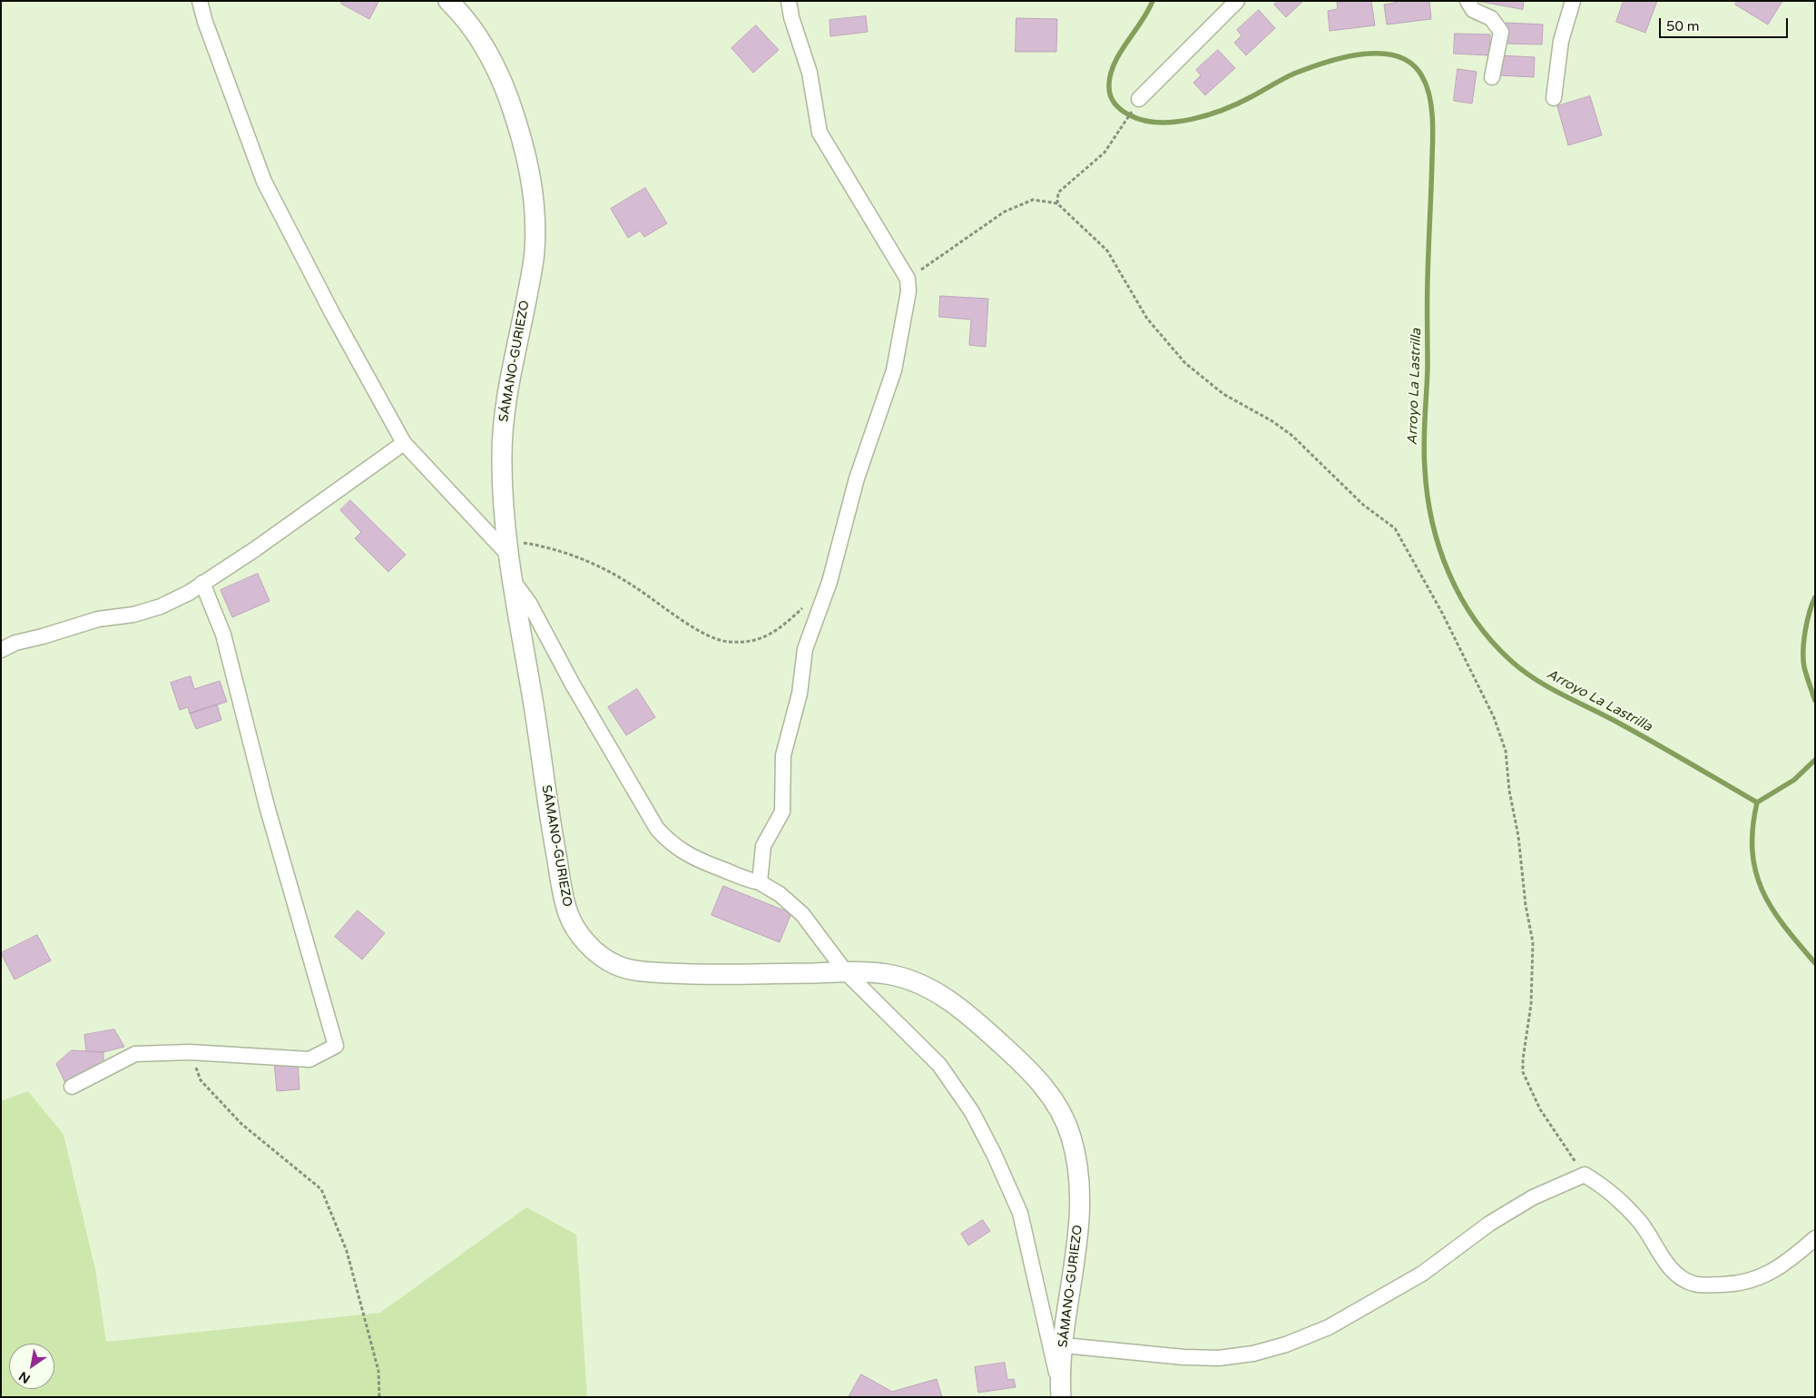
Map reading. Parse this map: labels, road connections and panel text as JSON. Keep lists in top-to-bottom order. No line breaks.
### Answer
{"streets":{"street":["SÁMANO-GURIEZO"]},"water":["Arroyo La Lastrilla"],"scale_bar":"50 m","north":"bottom left"}
